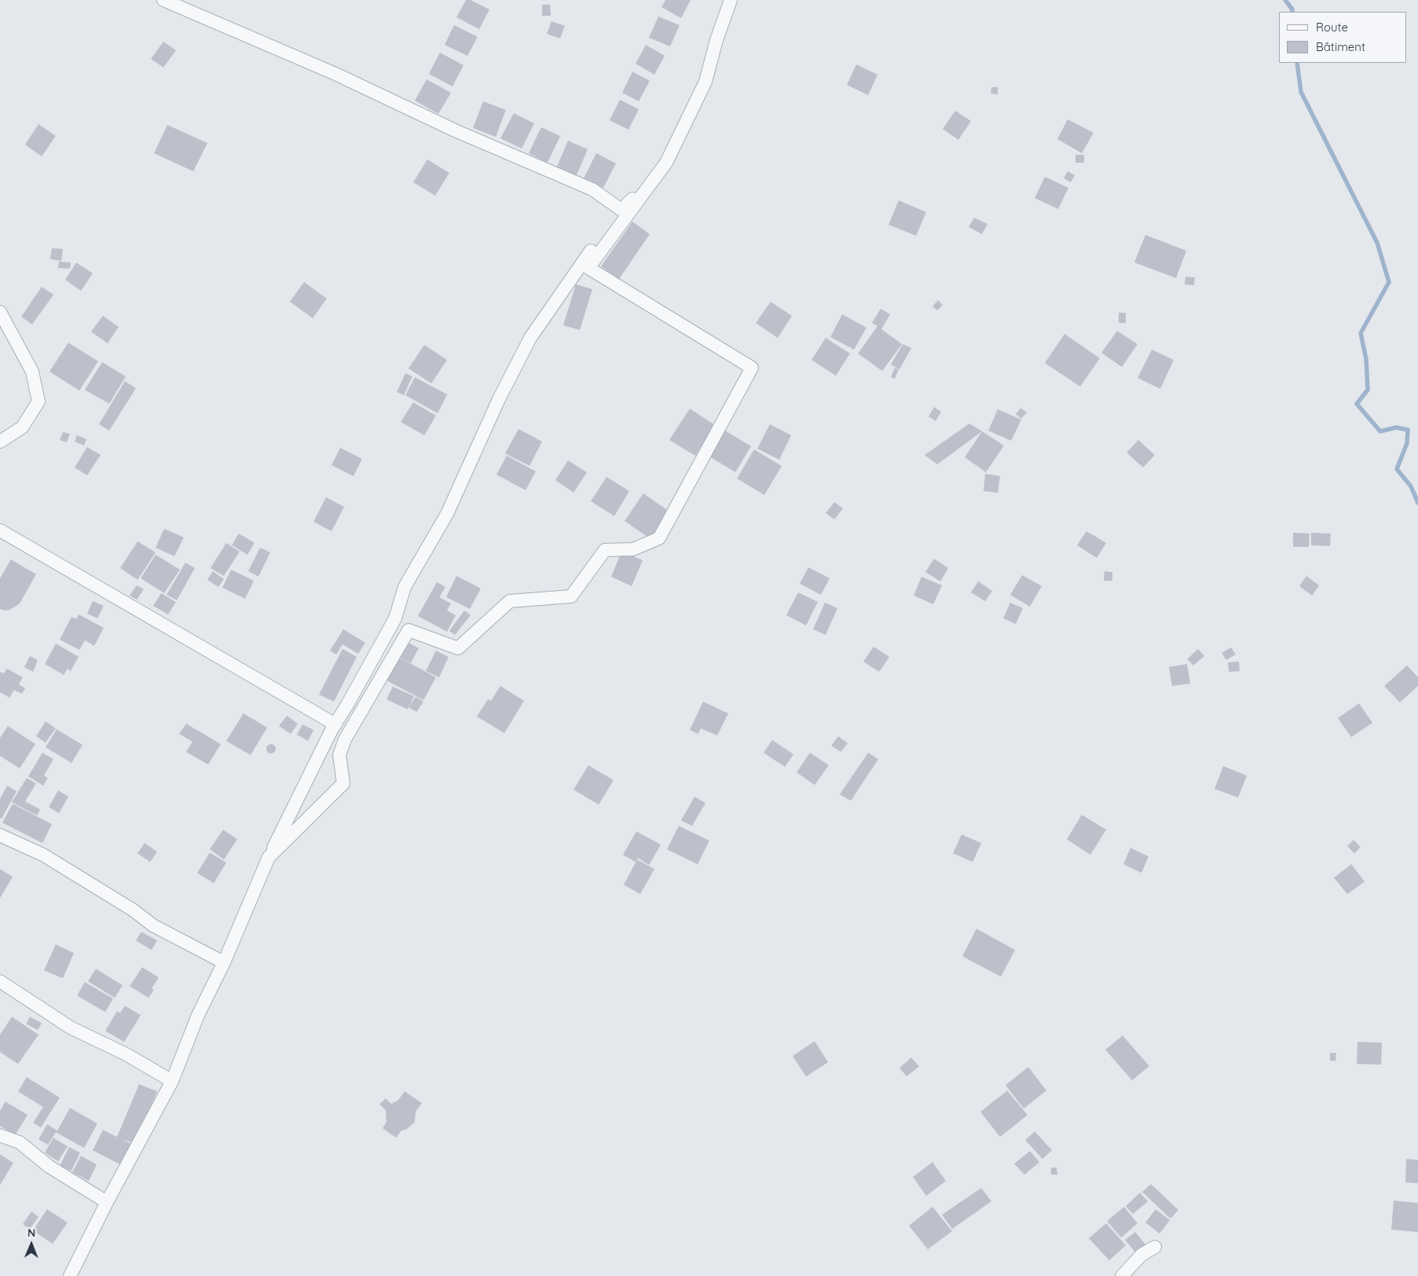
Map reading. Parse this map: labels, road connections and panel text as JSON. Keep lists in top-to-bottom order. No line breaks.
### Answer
{"legend":["Route","Bâtiment"],"north":"top"}
